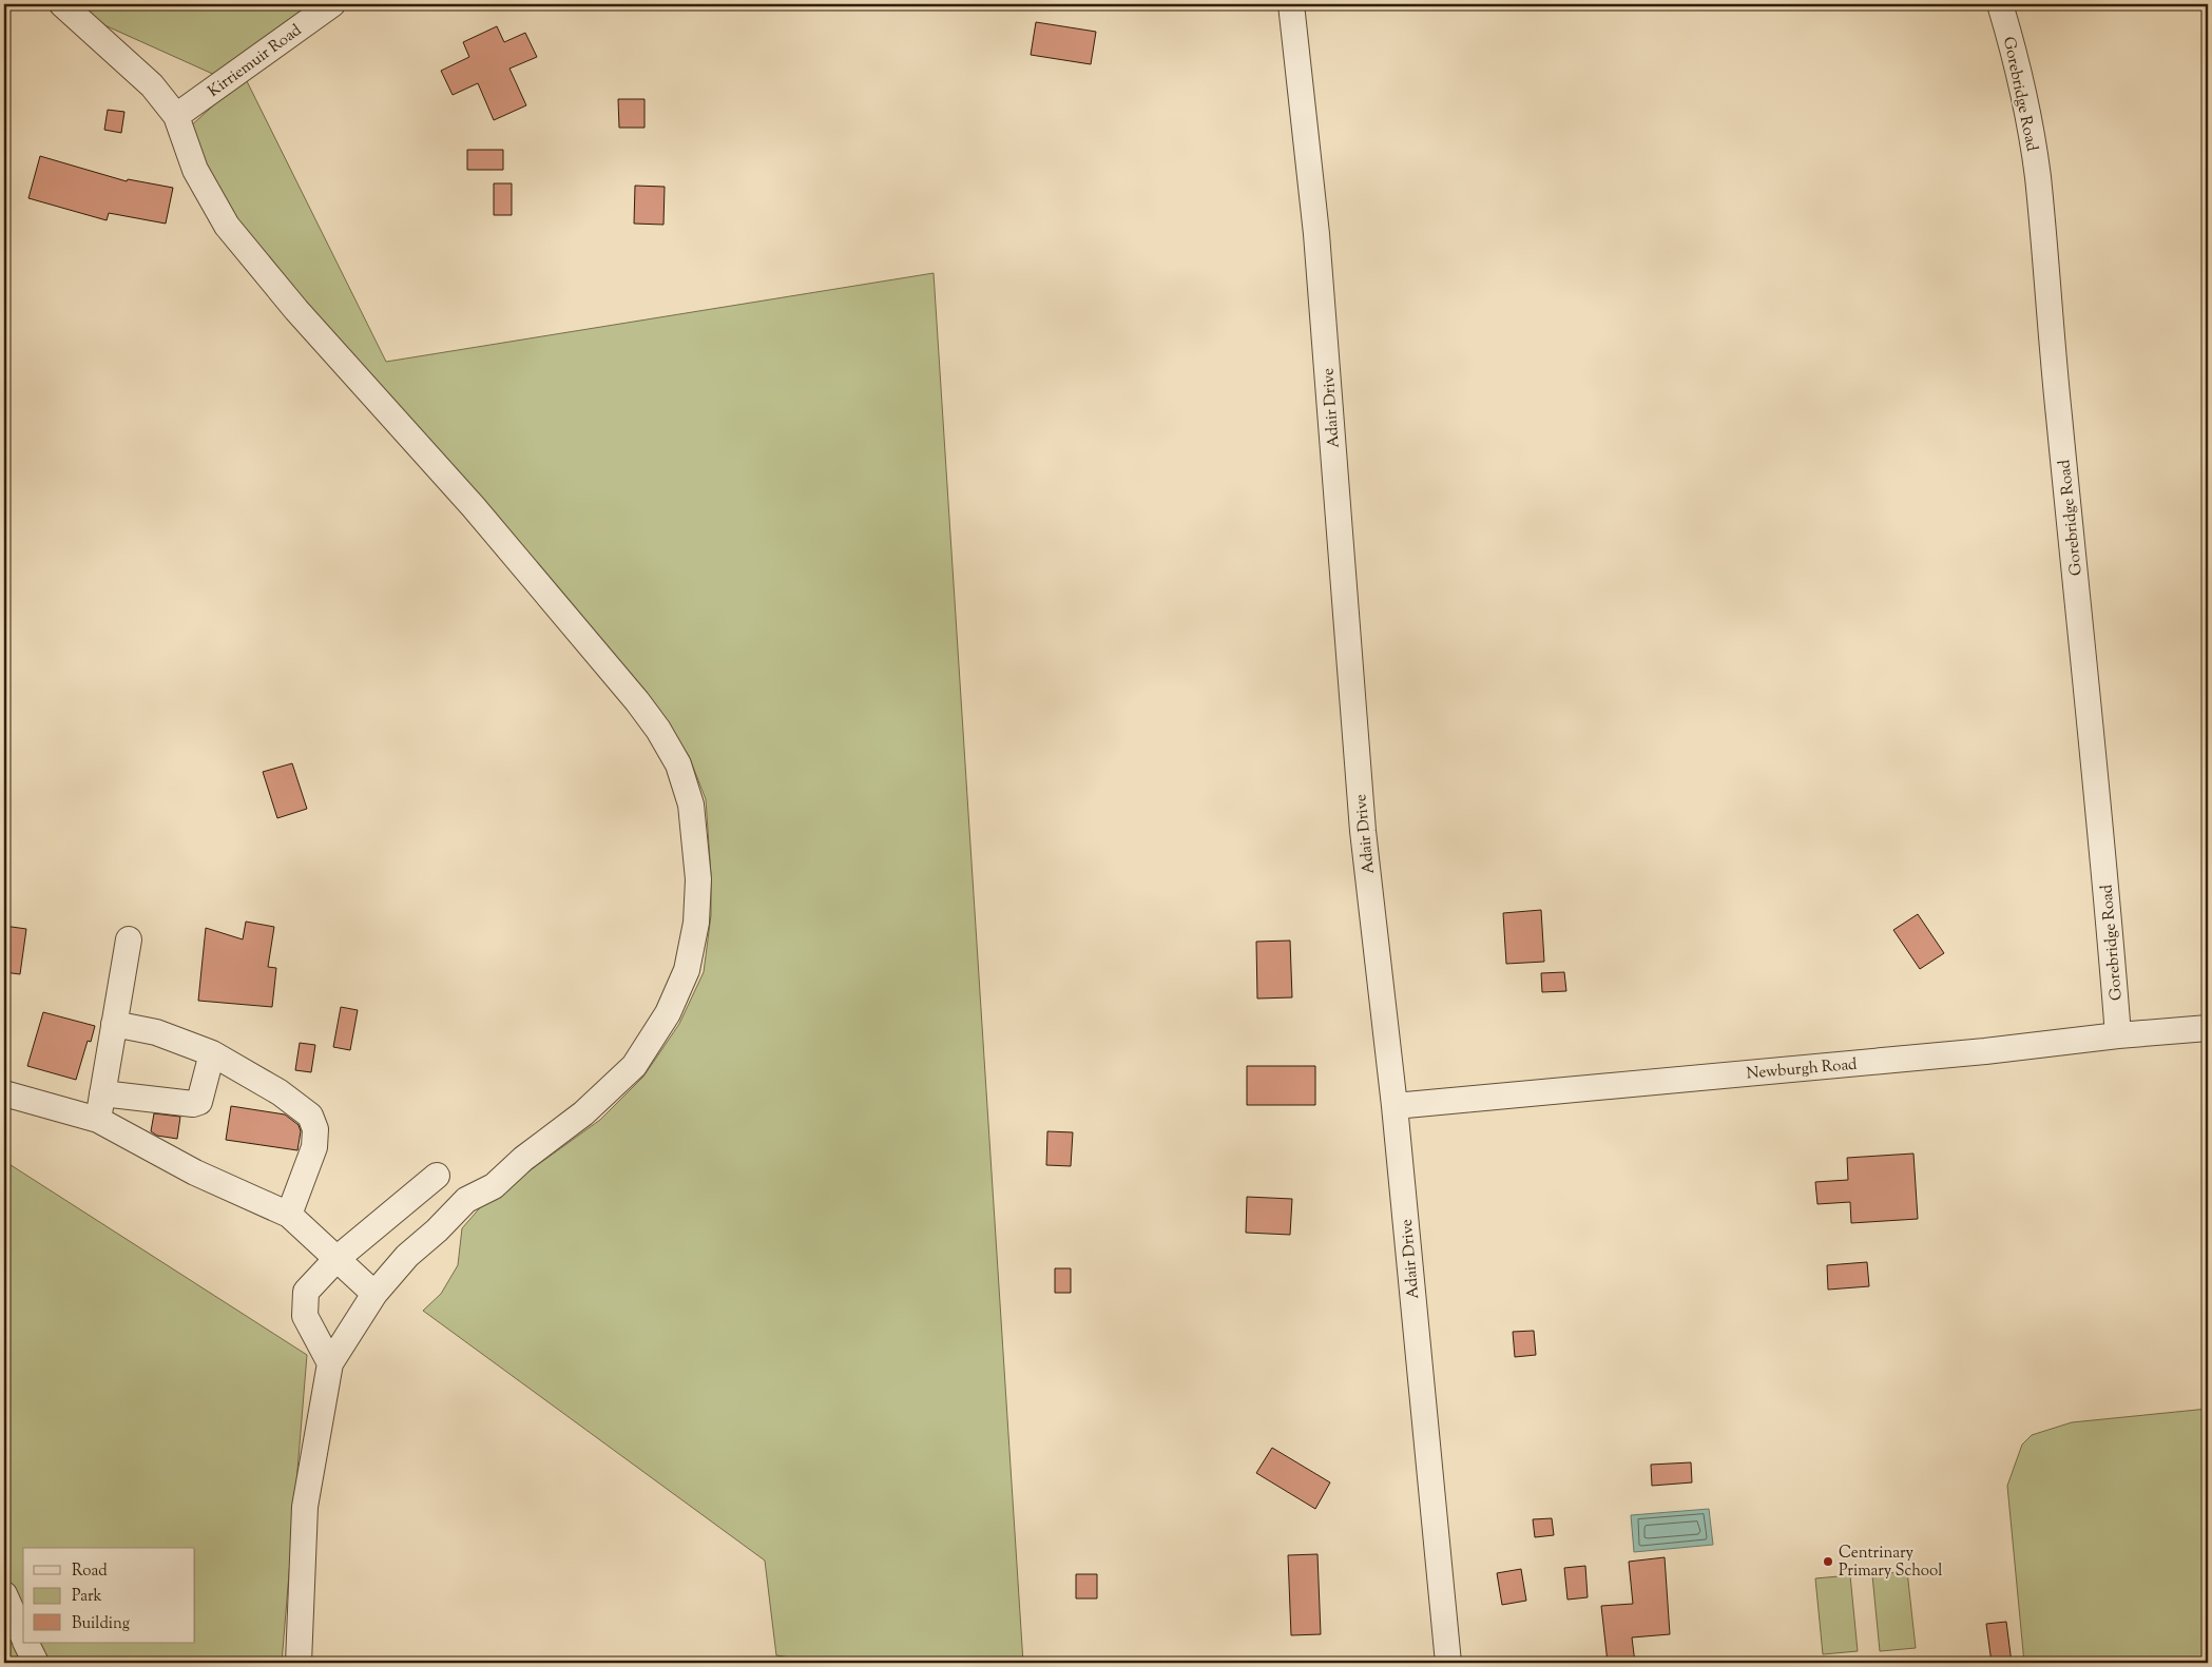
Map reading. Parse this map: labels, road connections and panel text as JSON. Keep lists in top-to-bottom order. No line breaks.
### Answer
{"streets":{"street":["Kirriemuir Road","Gorebridge Road","Adair Drive","Newburgh Road"]},"crossings":[["Gorebridge Road","Newburgh Road"],["Adair Drive","Newburgh Road"]],"places":["Centrinary Primary School"],"legend":["Road","Park","Building"]}
